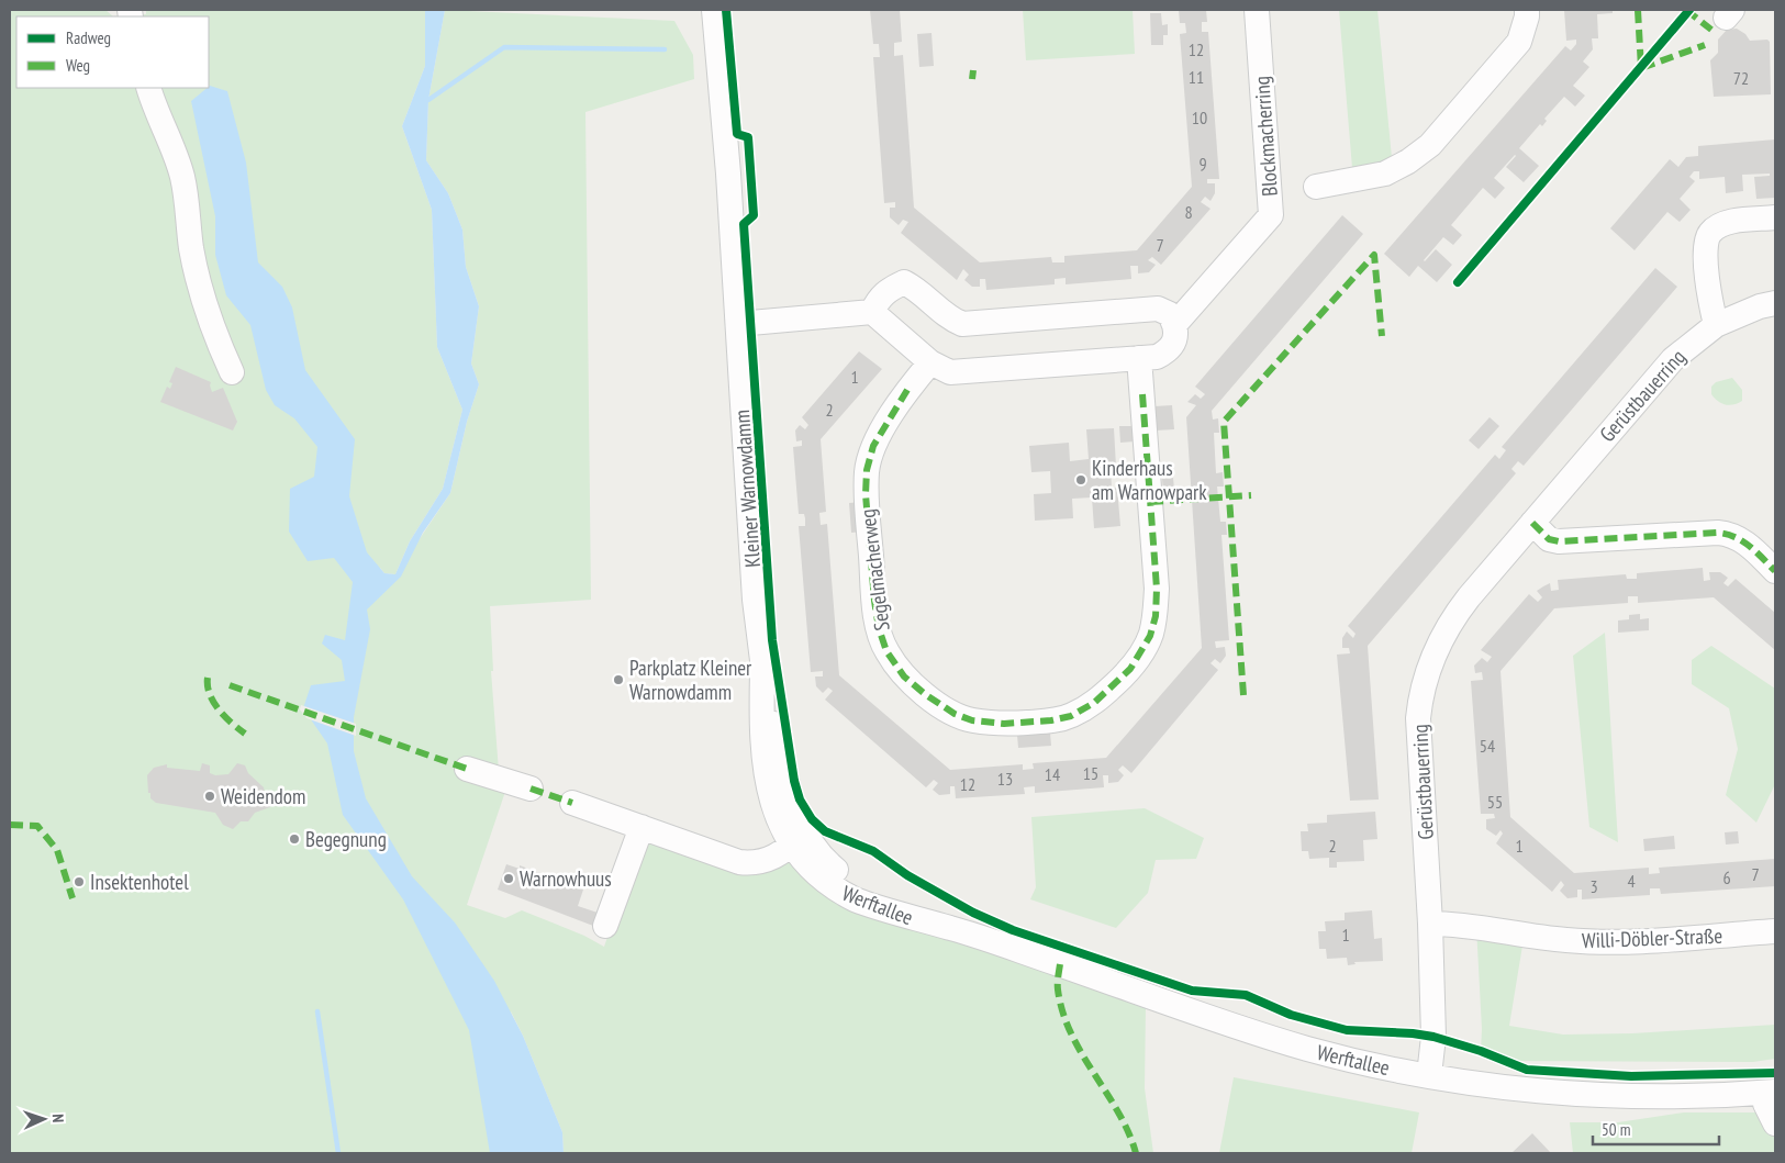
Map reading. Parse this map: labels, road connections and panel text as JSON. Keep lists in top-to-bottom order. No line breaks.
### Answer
{"streets":{"street":["Blockmacherring","Gerüstbauerring","Kleiner Warnowdamm","Segelmacherweg","Werftallee","Willi-Döbler-Straße"]},"crossings":[["Blockmacherring","Segelmacherweg"],["Gerüstbauerring","Werftallee"],["Gerüstbauerring","Willi-Döbler-Straße"],["Kleiner Warnowdamm","Werftallee"]],"places":["Kinderhaus am Warnowpark","Parkplatz Kleiner Warnowdamm","Weidendom","Begegnung","Warnowhuus","Insektenhotel"],"house_numbers":["12","11","72","10","9","8","7","1","2","54","15","14","13","12","55","2","1","7","6","4","3","1"],"legend":["Radweg","Weg"],"scale_bar":"50 m","north":"right"}
